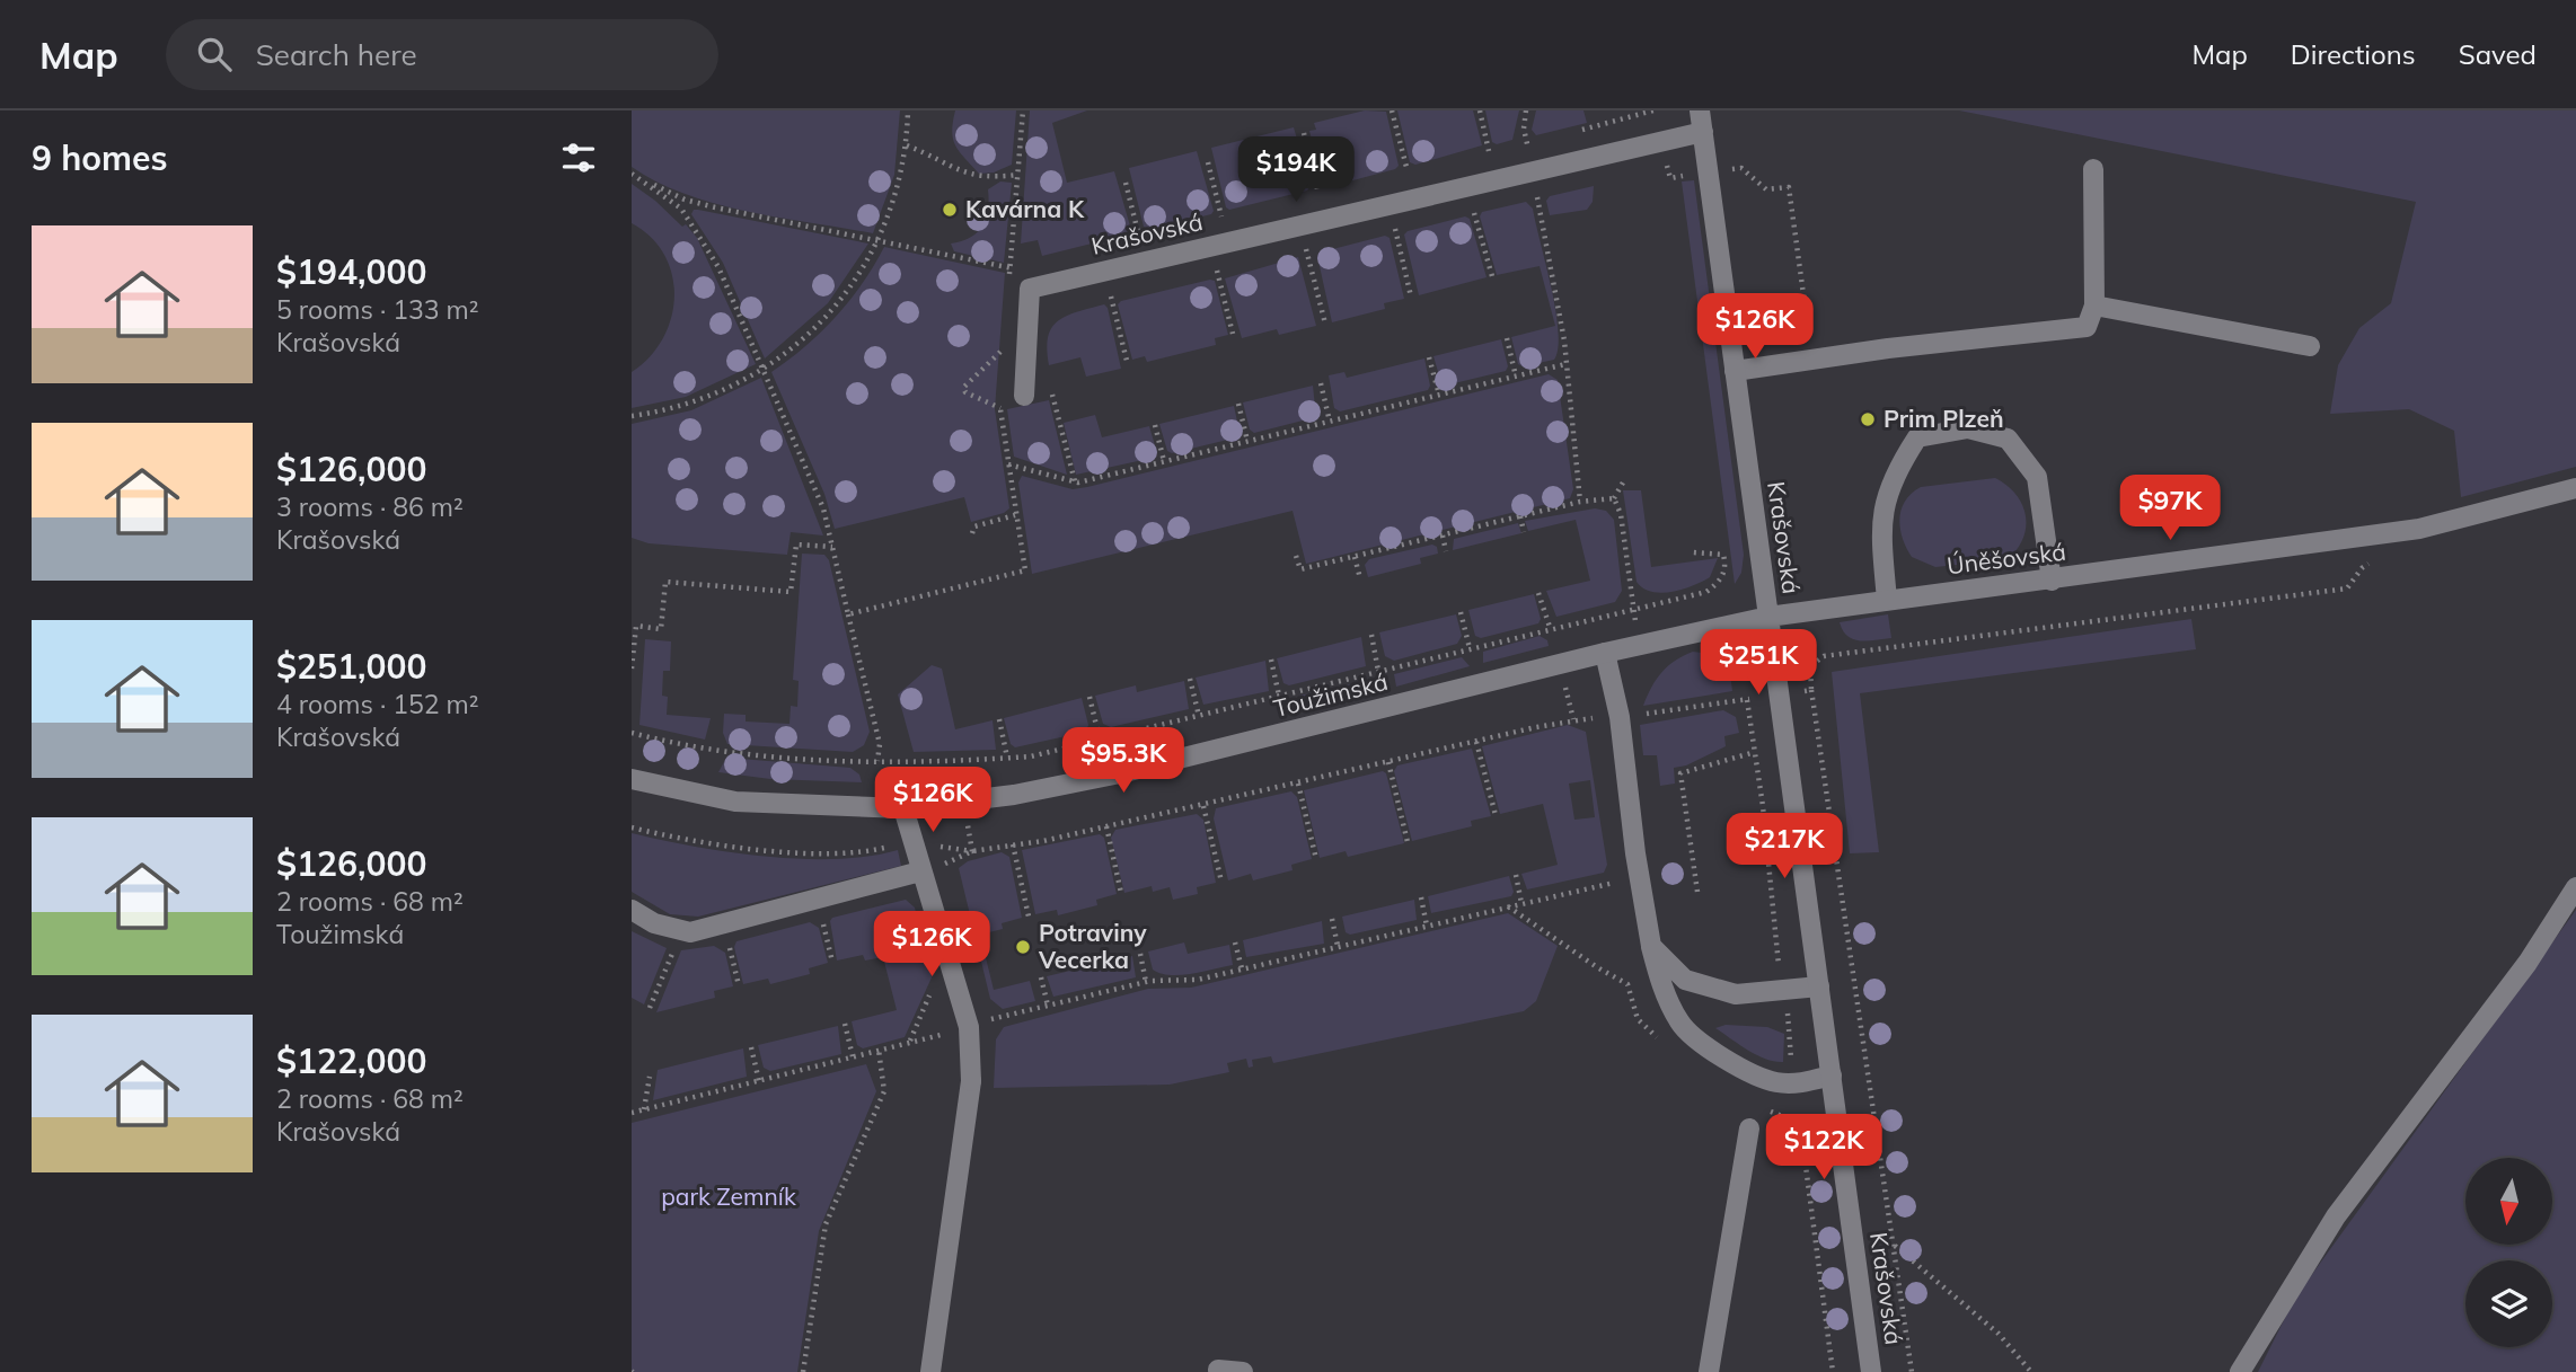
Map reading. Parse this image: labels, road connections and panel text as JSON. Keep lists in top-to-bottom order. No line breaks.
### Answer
{"streets":{"street":["Krašovská","Úněšovská","Toužimská"]},"crossings":[["Krašovská","Úněšovská"],["Krašovská","Toužimská"],["Úněšovská","Toužimská"]],"parks":["park Zemník"],"places":["Kavárna K","Prim Plzeň","Potraviny Vecerka"],"north":"bottom","page":{"header":"Map","search":"Search here","nav":["Map","Directions","Saved"],"heading":"9 homes","price":["$194K","$126K","$97K","$251K","$95.3K","$126K","$217K","$126K","$122K"],"list":[{"name":"$194,000","note":"5 rooms · 133 m² · Krašovská"},{"name":"$126,000","note":"3 rooms · 86 m² · Krašovská"},{"name":"$251,000","note":"4 rooms · 152 m² · Krašovská"},{"name":"$126,000","note":"2 rooms · 68 m² · Toužimská"},{"name":"$122,000","note":"2 rooms · 68 m² · Krašovská"}]}}
